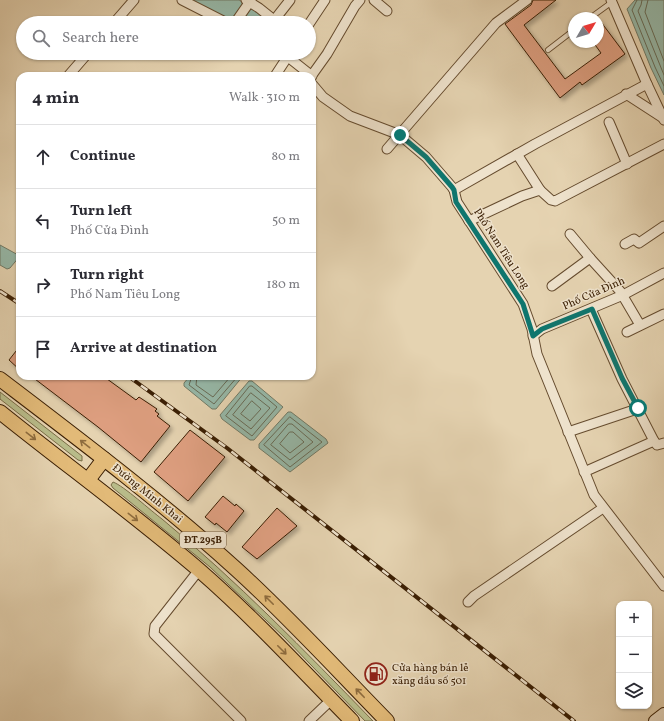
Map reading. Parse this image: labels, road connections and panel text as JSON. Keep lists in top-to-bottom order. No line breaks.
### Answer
{"streets":{"main road":["Đường Minh Khai","ĐT.295B"],"street":["Phố Nam Tiêu Long","Phố Cửa Đình"]},"crossings":[["Phố Nam Tiêu Long","Phố Cửa Đình"]],"places":{"fuel station":["Cửa hàng bán lẻ xăng dầu số 501"]},"north":"top right","page":{"search":"Search here","heading":["4 min","Walk · 310 m"],"list":[["Continue","80 m"],["Turn left","Phố Cửa Đình","50 m"],["Turn right","Phố Nam Tiêu Long","180 m"],"Arrive at destination"],"map_buttons":["+","−"]}}
